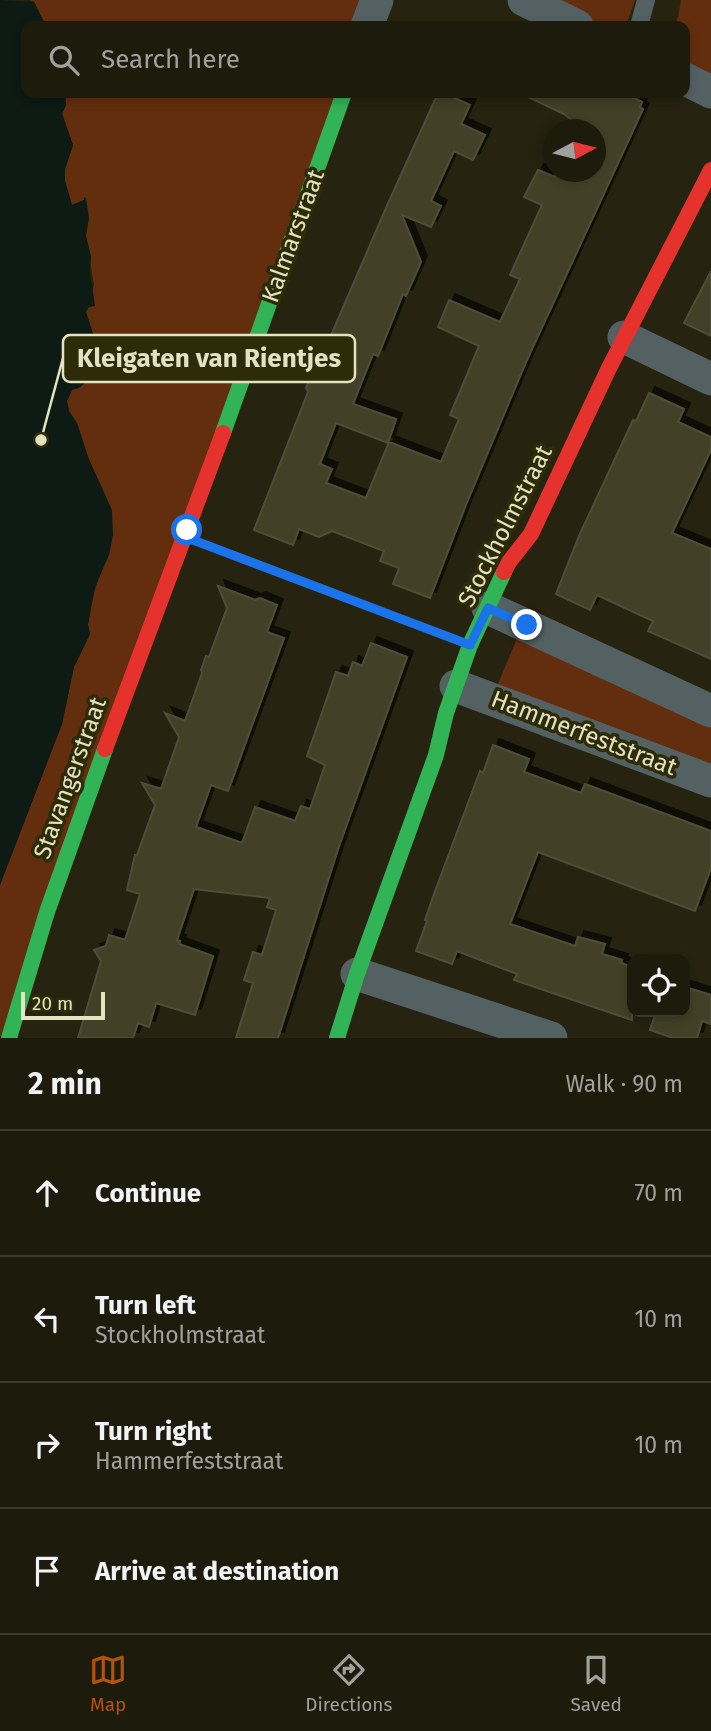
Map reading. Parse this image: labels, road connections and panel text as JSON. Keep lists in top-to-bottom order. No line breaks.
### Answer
{"streets":{"street":["Kalmarstraat","Stockholmstraat","Hammerfeststraat","Stavangerstraat"]},"crossings":[["Kalmarstraat","Stavangerstraat"],["Stockholmstraat","Hammerfeststraat"]],"places":["Kleigaten van Rientjes"],"scale_bar":"20 m","north":"right","page":{"search":"Search here","scale":"20 m","heading":["2 min","Walk · 90 m"],"list":[["Continue","70 m"],["Turn left","Stockholmstraat","10 m"],["Turn right","Hammerfeststraat","10 m"],"Arrive at destination"],"nav":["Map","Directions","Saved"]}}
